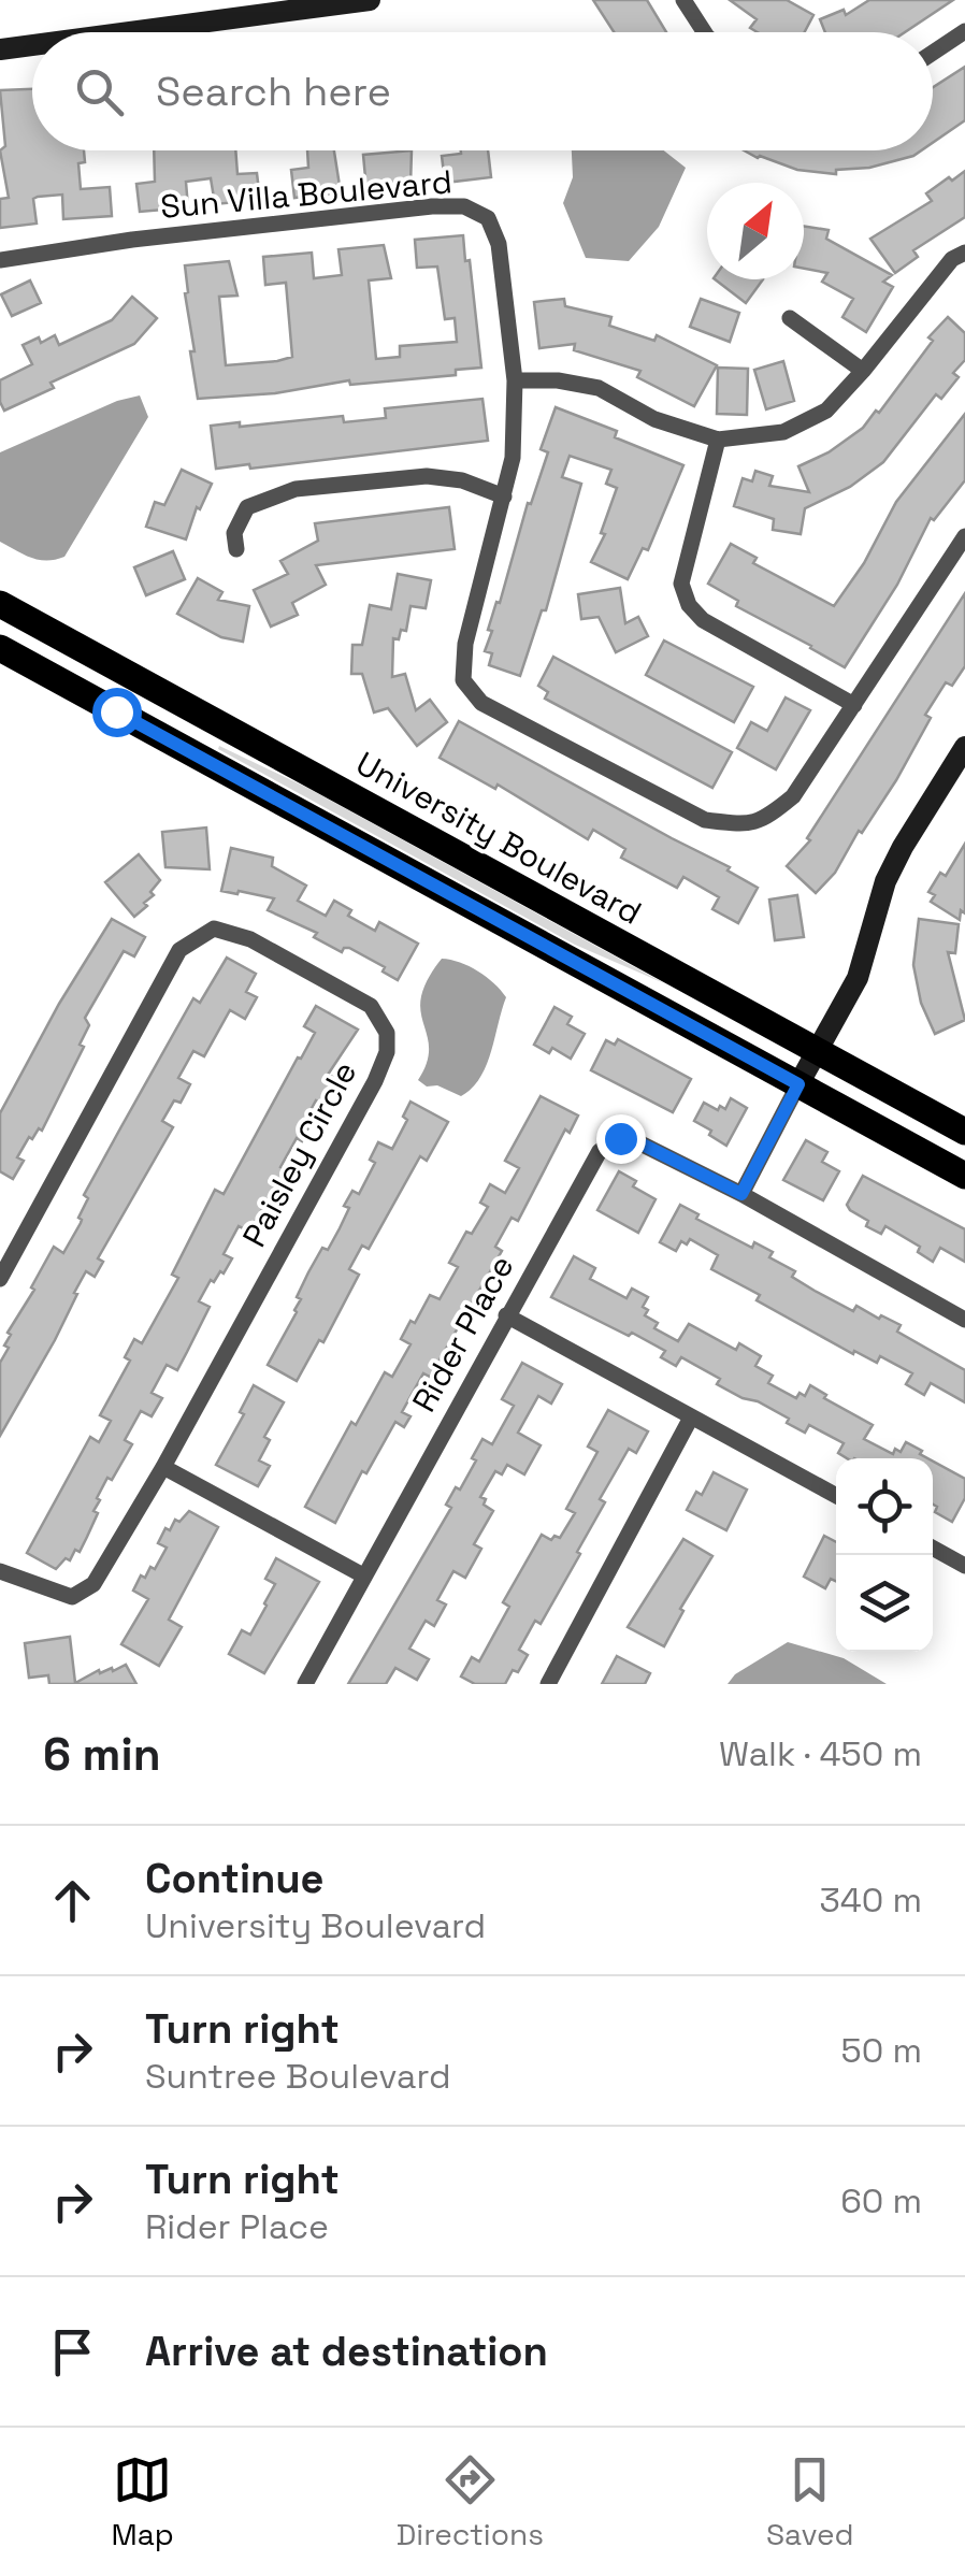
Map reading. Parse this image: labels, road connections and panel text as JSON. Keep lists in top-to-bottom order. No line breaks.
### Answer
{"streets":{"main road":["University Boulevard"],"street":["Sun Villa Boulevard","Paisley Circle","Rider Place"]},"north":"top right","page":{"search":"Search here","heading":["6 min","Walk · 450 m"],"list":[["Continue","University Boulevard","340 m"],["Turn right","Suntree Boulevard","50 m"],["Turn right","Rider Place","60 m"],"Arrive at destination"],"nav":["Map","Directions","Saved"]}}
